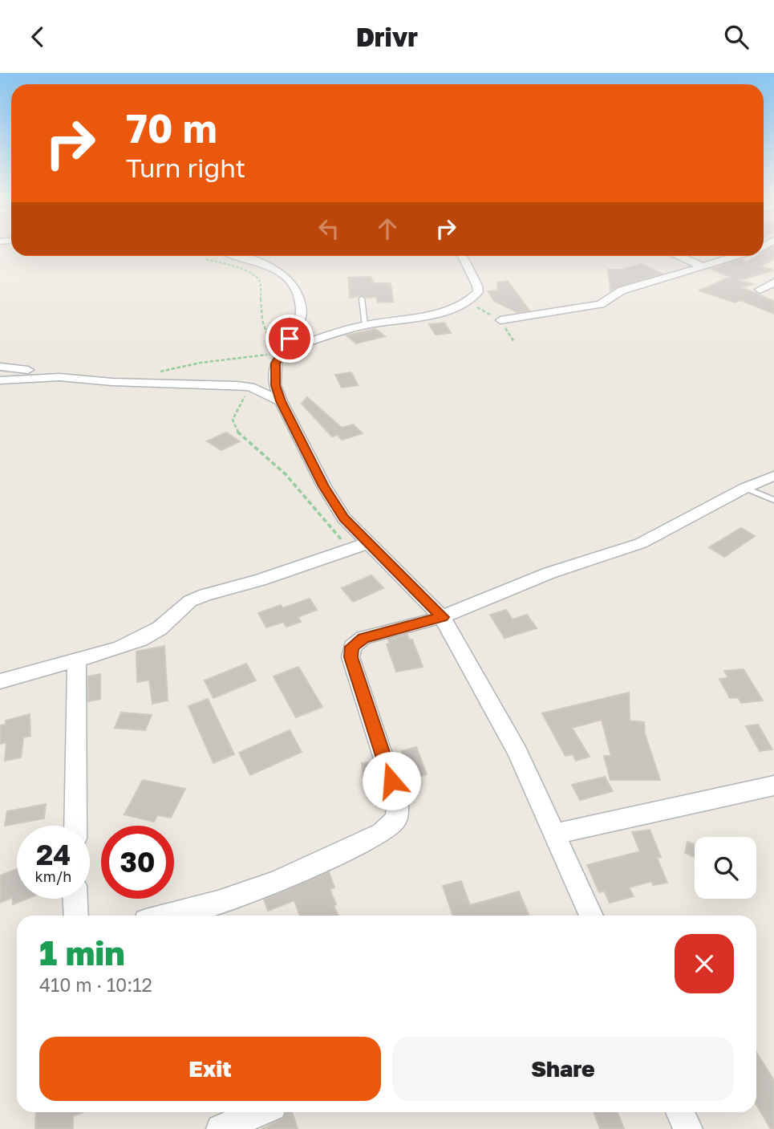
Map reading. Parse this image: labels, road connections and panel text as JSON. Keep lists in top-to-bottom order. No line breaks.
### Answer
{"page":{"header":"Drivr","turn":["70 m","Turn right"],"speed":"24 km/h","limit":"30","heading":["1 min","410 m · 10:12"],"buttons":["Exit","Share"]}}
